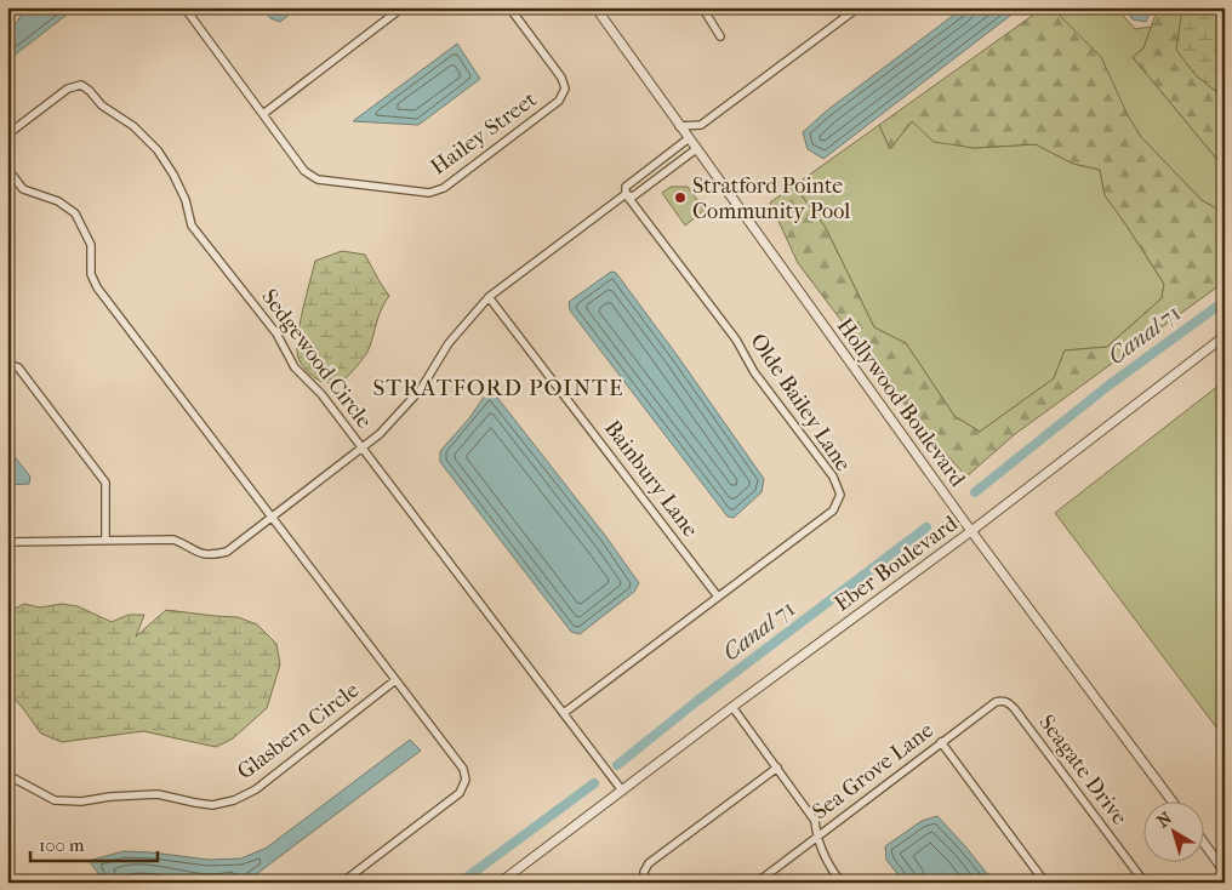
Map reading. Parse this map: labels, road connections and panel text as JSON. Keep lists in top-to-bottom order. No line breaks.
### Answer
{"streets":{"street":["Hailey Street","Sedgewood Circle","Olde Bailey Lane","Hollywood Boulevard","Bainbury Lane","Eber Boulevard","Glasbern Circle","Seagate Drive","Sea Grove Lane"]},"crossings":[["Sedgewood Circle","Olde Bailey Lane"],["Sedgewood Circle","Eber Boulevard"],["Olde Bailey Lane","Bainbury Lane"],["Hollywood Boulevard","Eber Boulevard"],["Seagate Drive","Sea Grove Lane"]],"districts":["STRATFORD POINTE"],"water":["Canal 71"],"places":["Stratford Pointe Community Pool"],"scale_bar":"100 m","north":"top left"}
